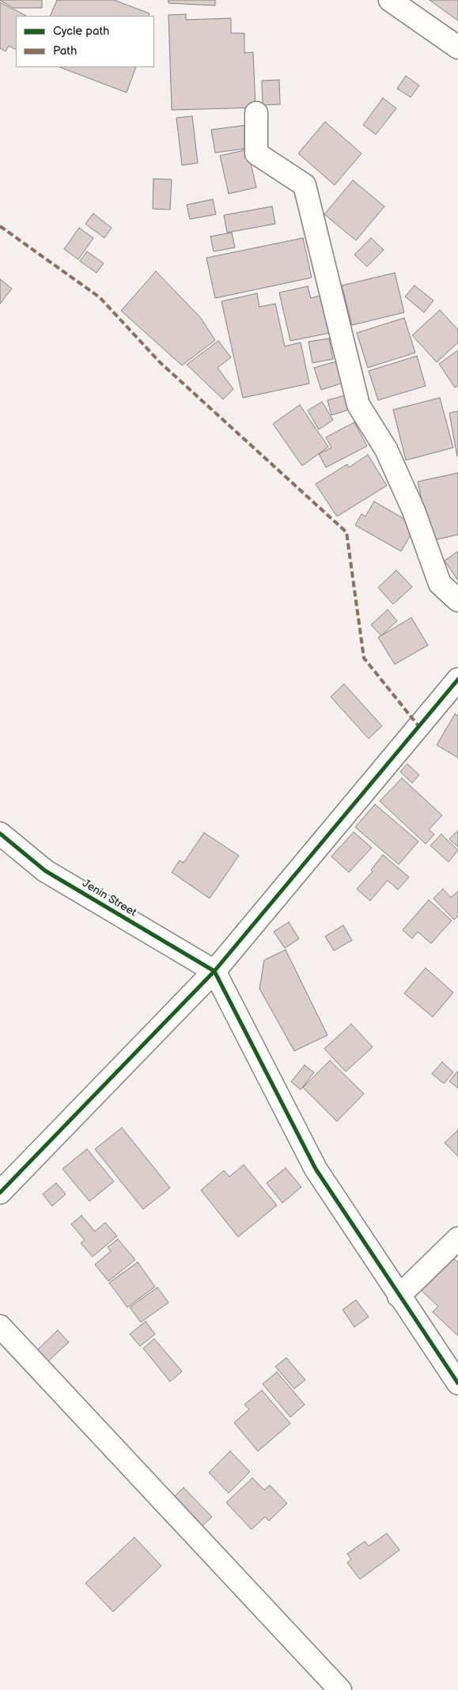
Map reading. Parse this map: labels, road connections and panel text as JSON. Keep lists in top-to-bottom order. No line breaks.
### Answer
{"streets":{"street":["Jenin Street"]},"legend":["Cycle path","Path"]}
